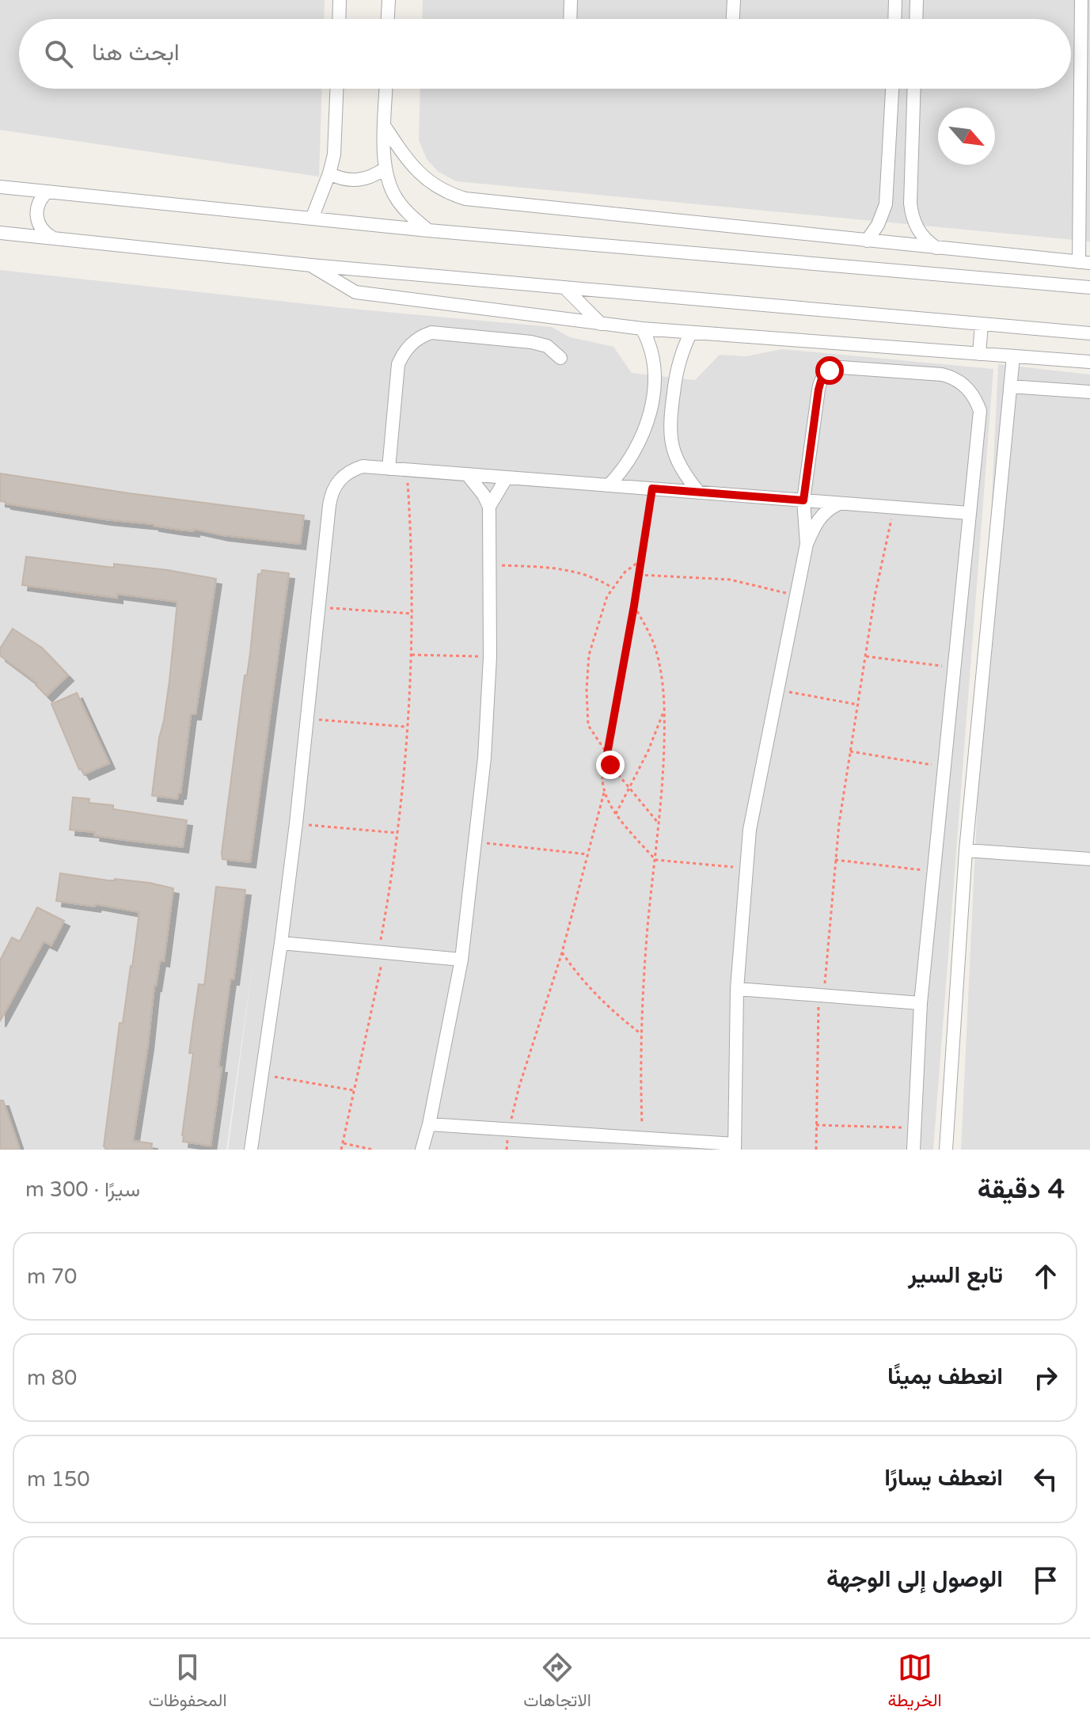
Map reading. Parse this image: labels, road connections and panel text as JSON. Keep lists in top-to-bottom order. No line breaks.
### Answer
{"north":"bottom right","page":{"search":"ابحث هنا","heading":["4 دقيقة","سيرًا · 300 m"],"list":[["تابع السير","70 m"],["انعطف يمينًا","80 m"],["انعطف يسارًا","150 m"],"الوصول إلى الوجهة"],"nav":["الخريطة","الاتجاهات","المحفوظات"]}}
